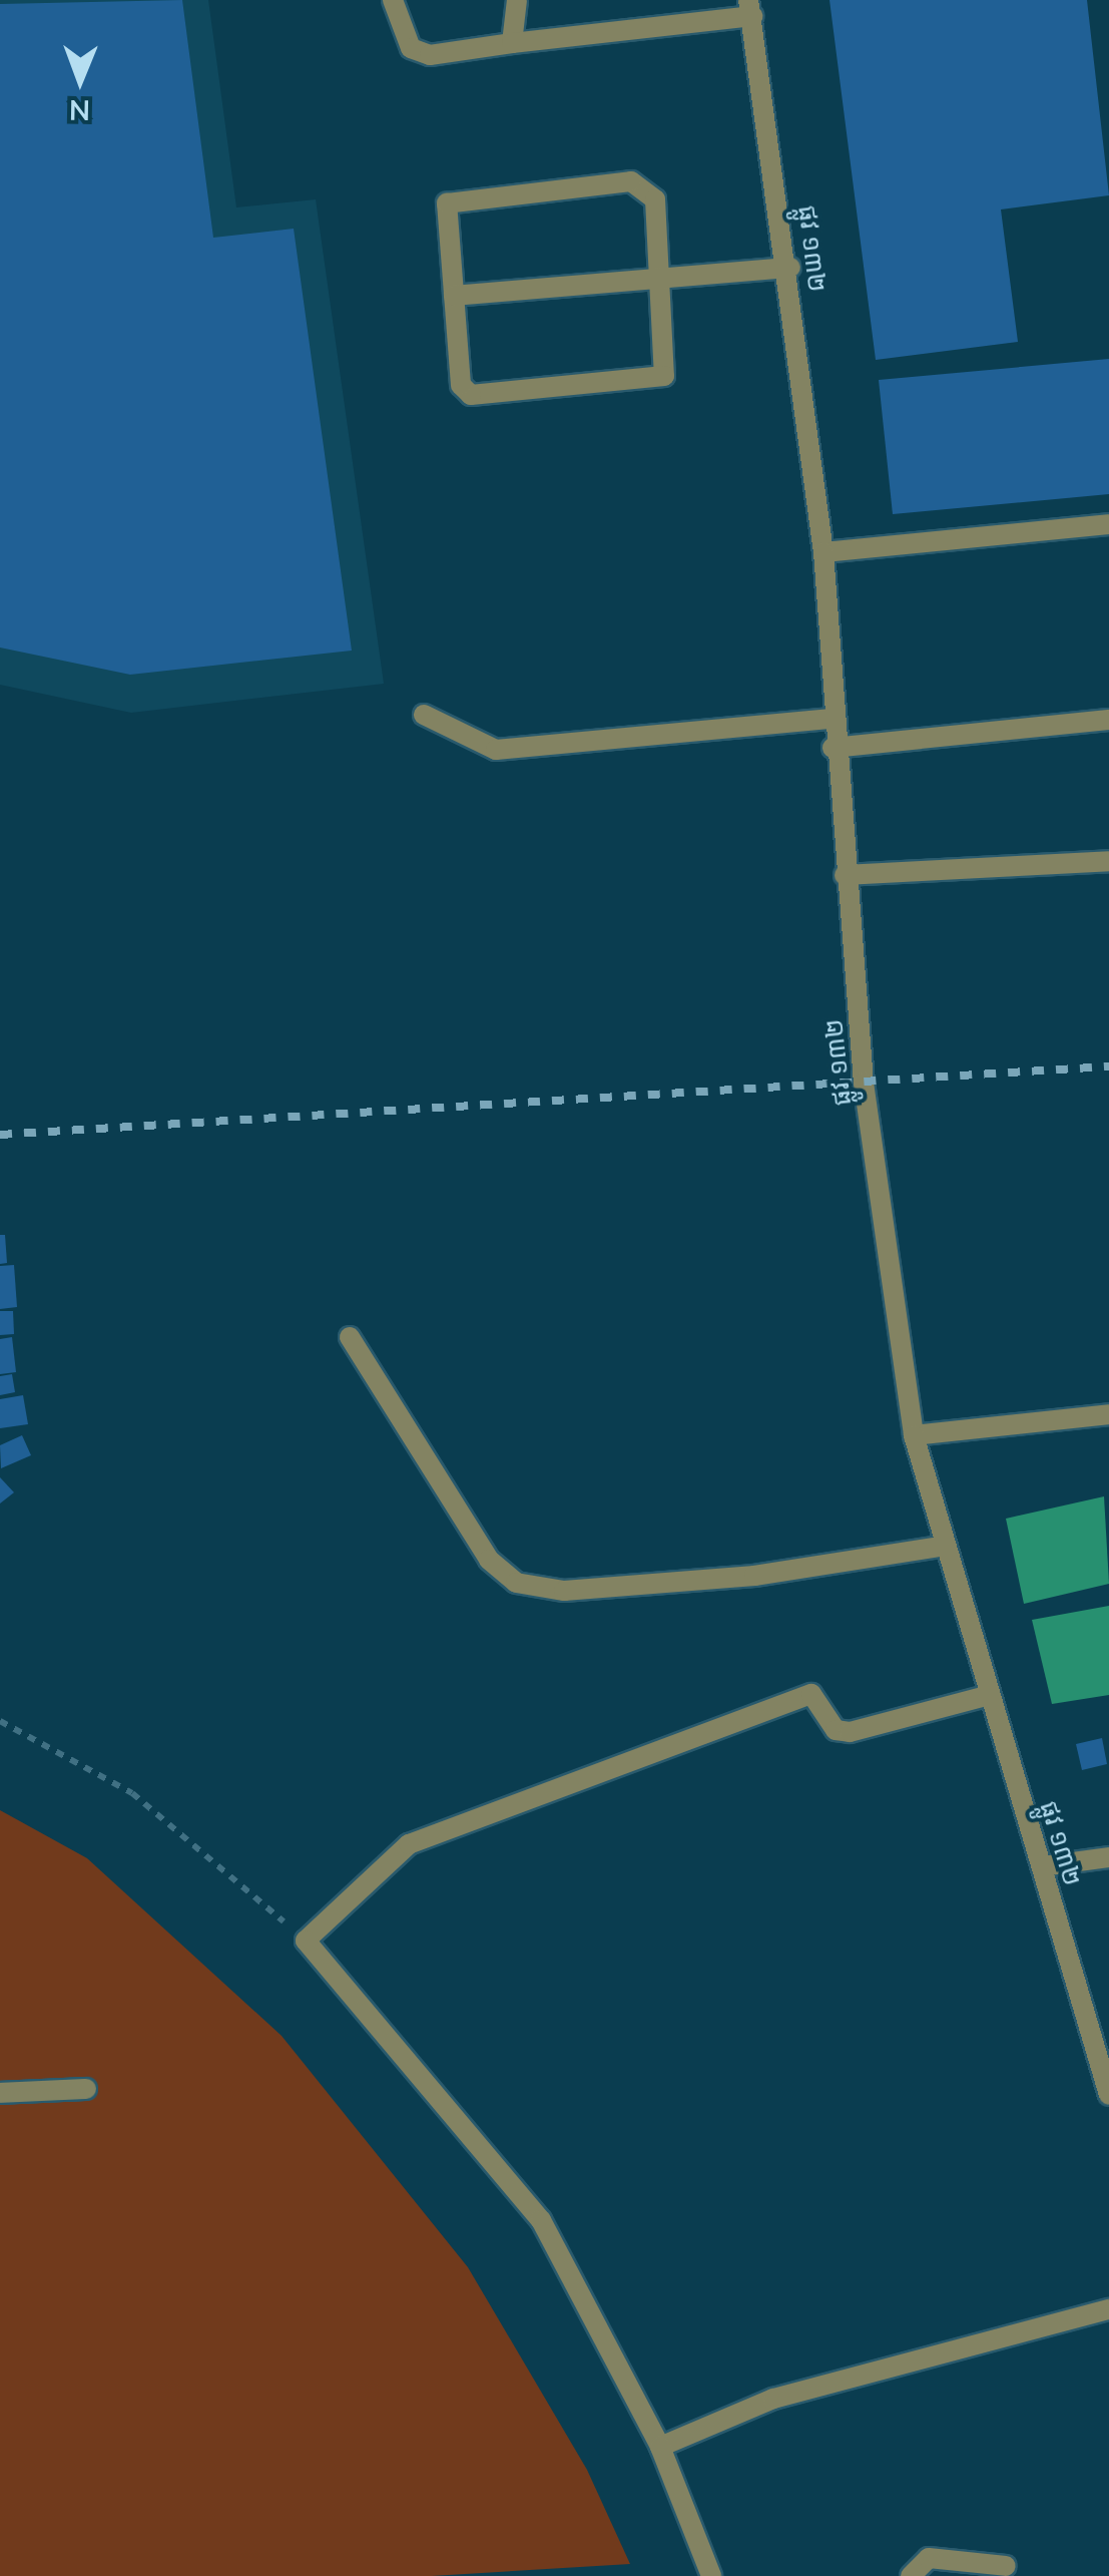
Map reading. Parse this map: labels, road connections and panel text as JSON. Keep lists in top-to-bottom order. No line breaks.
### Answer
{"streets":{"street":["ផ្លូវ ១៣២"]},"north":"bottom"}
